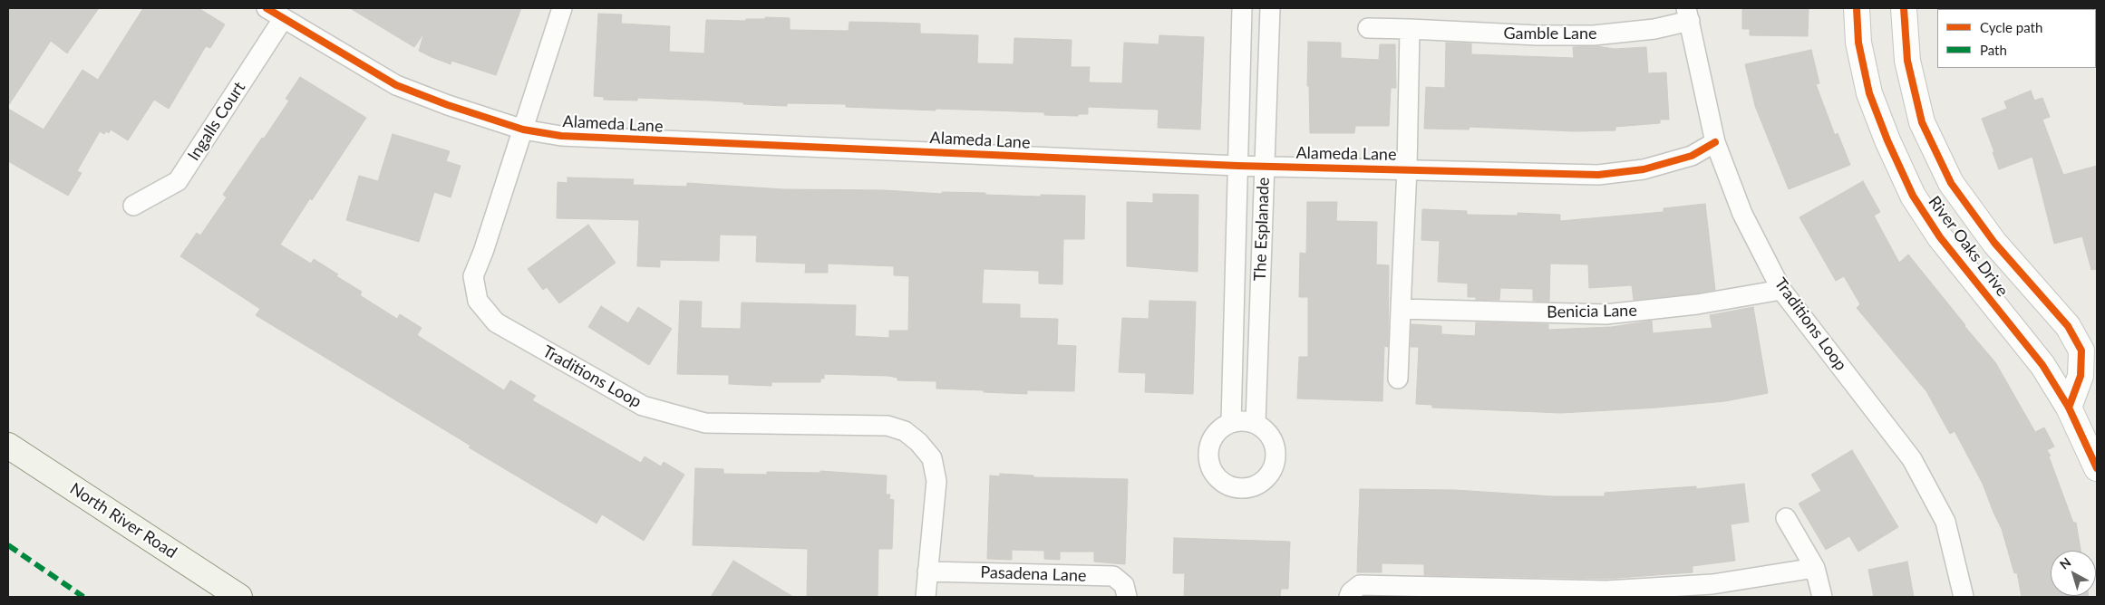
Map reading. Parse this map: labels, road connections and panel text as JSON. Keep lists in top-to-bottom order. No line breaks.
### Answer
{"streets":{"main road":["North River Road"],"street":["Gamble Lane","Ingalls Court","Alameda Lane","The Esplanade","River Oaks Drive","Benicia Lane","Traditions Loop","Pasadena Lane"]},"crossings":[["Gamble Lane","Traditions Loop"],["Ingalls Court","Alameda Lane"],["Alameda Lane","The Esplanade"],["Alameda Lane","Traditions Loop"],["Benicia Lane","Traditions Loop"],["Traditions Loop","Pasadena Lane"]],"legend":["Cycle path","Path"],"north":"top left"}
